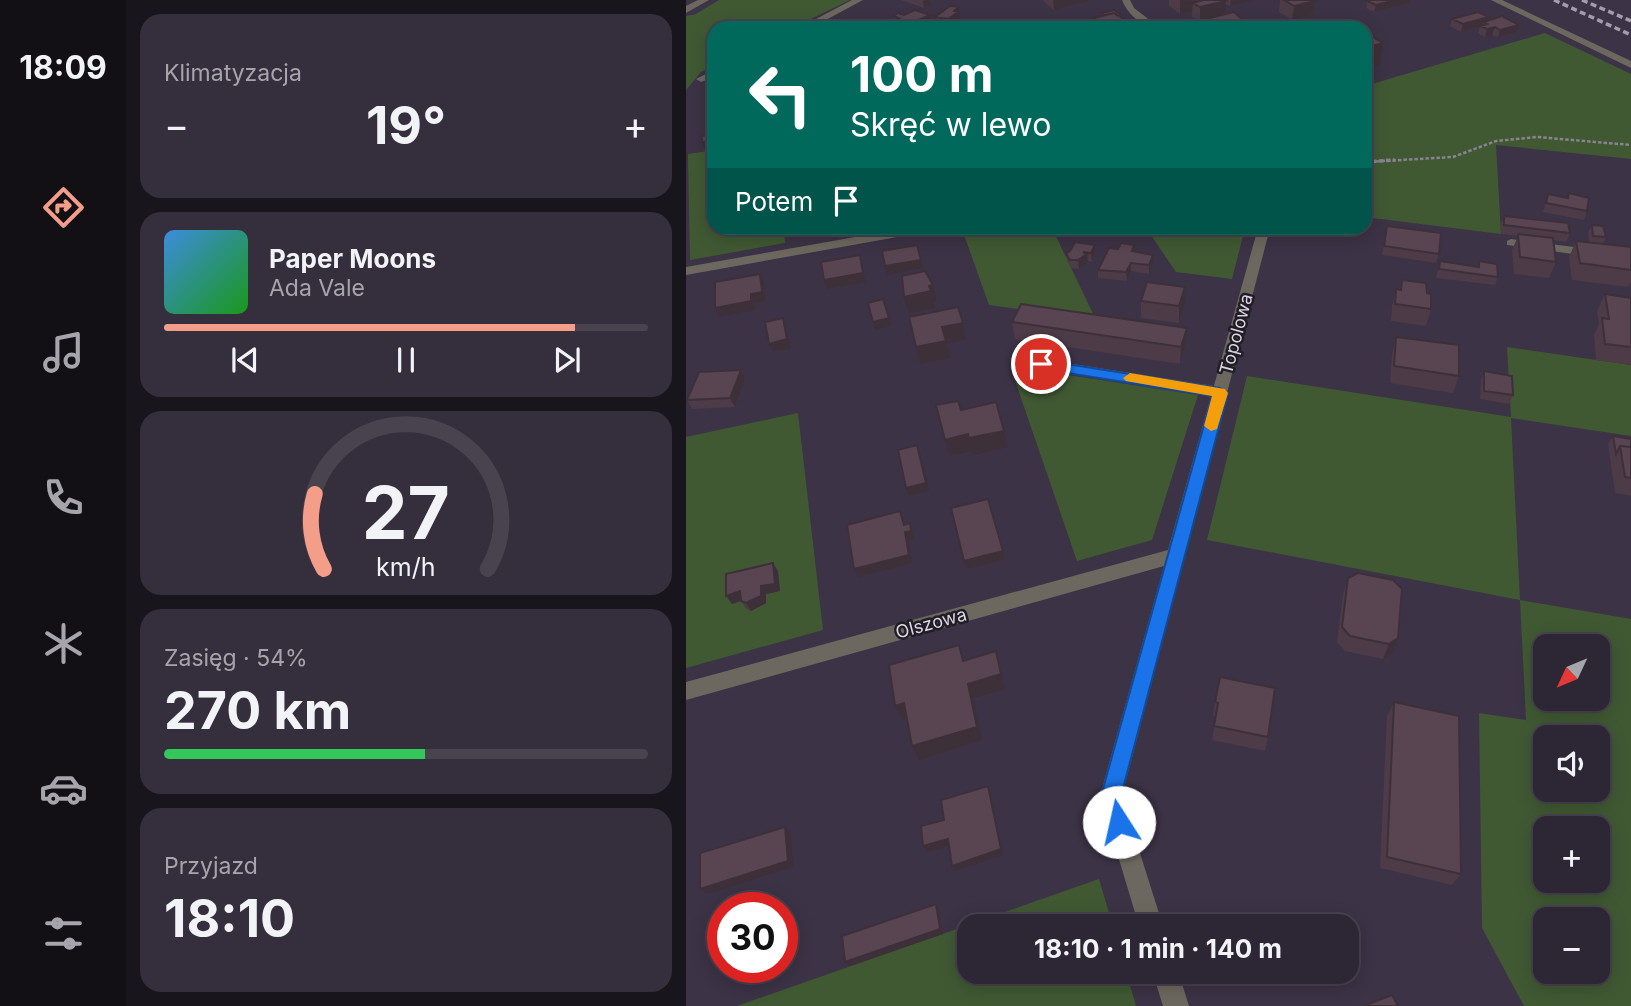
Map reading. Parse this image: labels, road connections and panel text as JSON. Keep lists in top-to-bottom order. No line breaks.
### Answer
{"streets":{"street":["Topolowa","Olszowa"]},"crossings":[["Topolowa","Olszowa"]],"north":"bottom left","page":{"tabs":"18:09","tile":["Klimatyzacja",["Zasięg · 54%","270 km"],["Przyjazd","18:10"]],"turn":["100 m","Skręć w lewo"],"heat":["−","19°","+"],"then":"Potem","song":["Paper Moons","Ada Vale"],"map_buttons":["+","−"],"limit":"30","trip":"18:10 · 1 min · 140 m","gauge":["27","km/h"]}}
